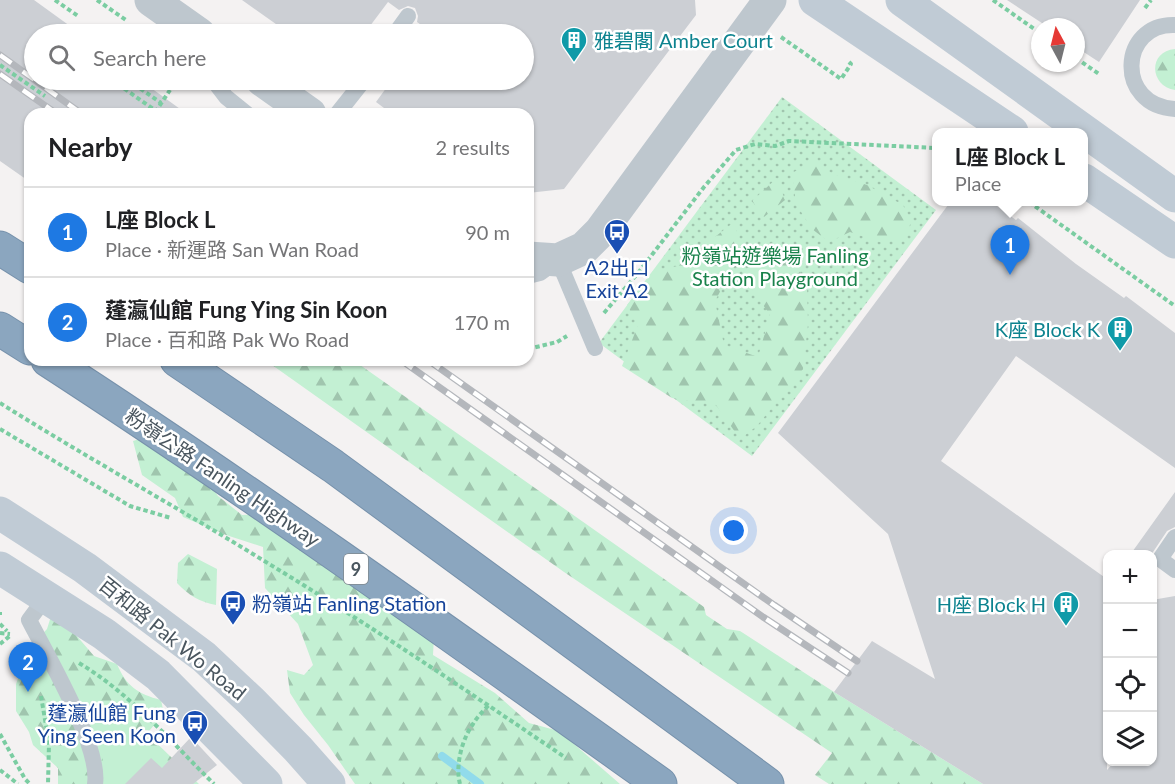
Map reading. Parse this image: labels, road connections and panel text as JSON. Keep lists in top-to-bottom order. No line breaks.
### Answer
{"streets":{"highway":["粉嶺公路 Fanling Highway","9"],"main road":["百和路 Pak Wo Road"]},"parks":["粉嶺站遊樂場 Fanling Station Playground"],"places":{"building":["雅碧閣 Amber Court","K座 Block K","H座 Block H"],"bus stop":["A2出口 Exit A2","粉嶺站 Fanling Station","蓬瀛仙館 Fung Ying Seen Koon"]},"north":"top","page":{"search":"Search here","heading":["Nearby","2 results"],"popup":["L座 Block L","Place"],"list":[{"mark":"1","name":"L座 Block L","note":"Place · 新運路 San Wan Road","value":"90 m"},{"mark":"2","name":"蓬瀛仙館 Fung Ying Sin Koon","note":"Place · 百和路 Pak Wo Road","value":"170 m"}],"pins":["1","2"],"map_buttons":["+","−"]}}
